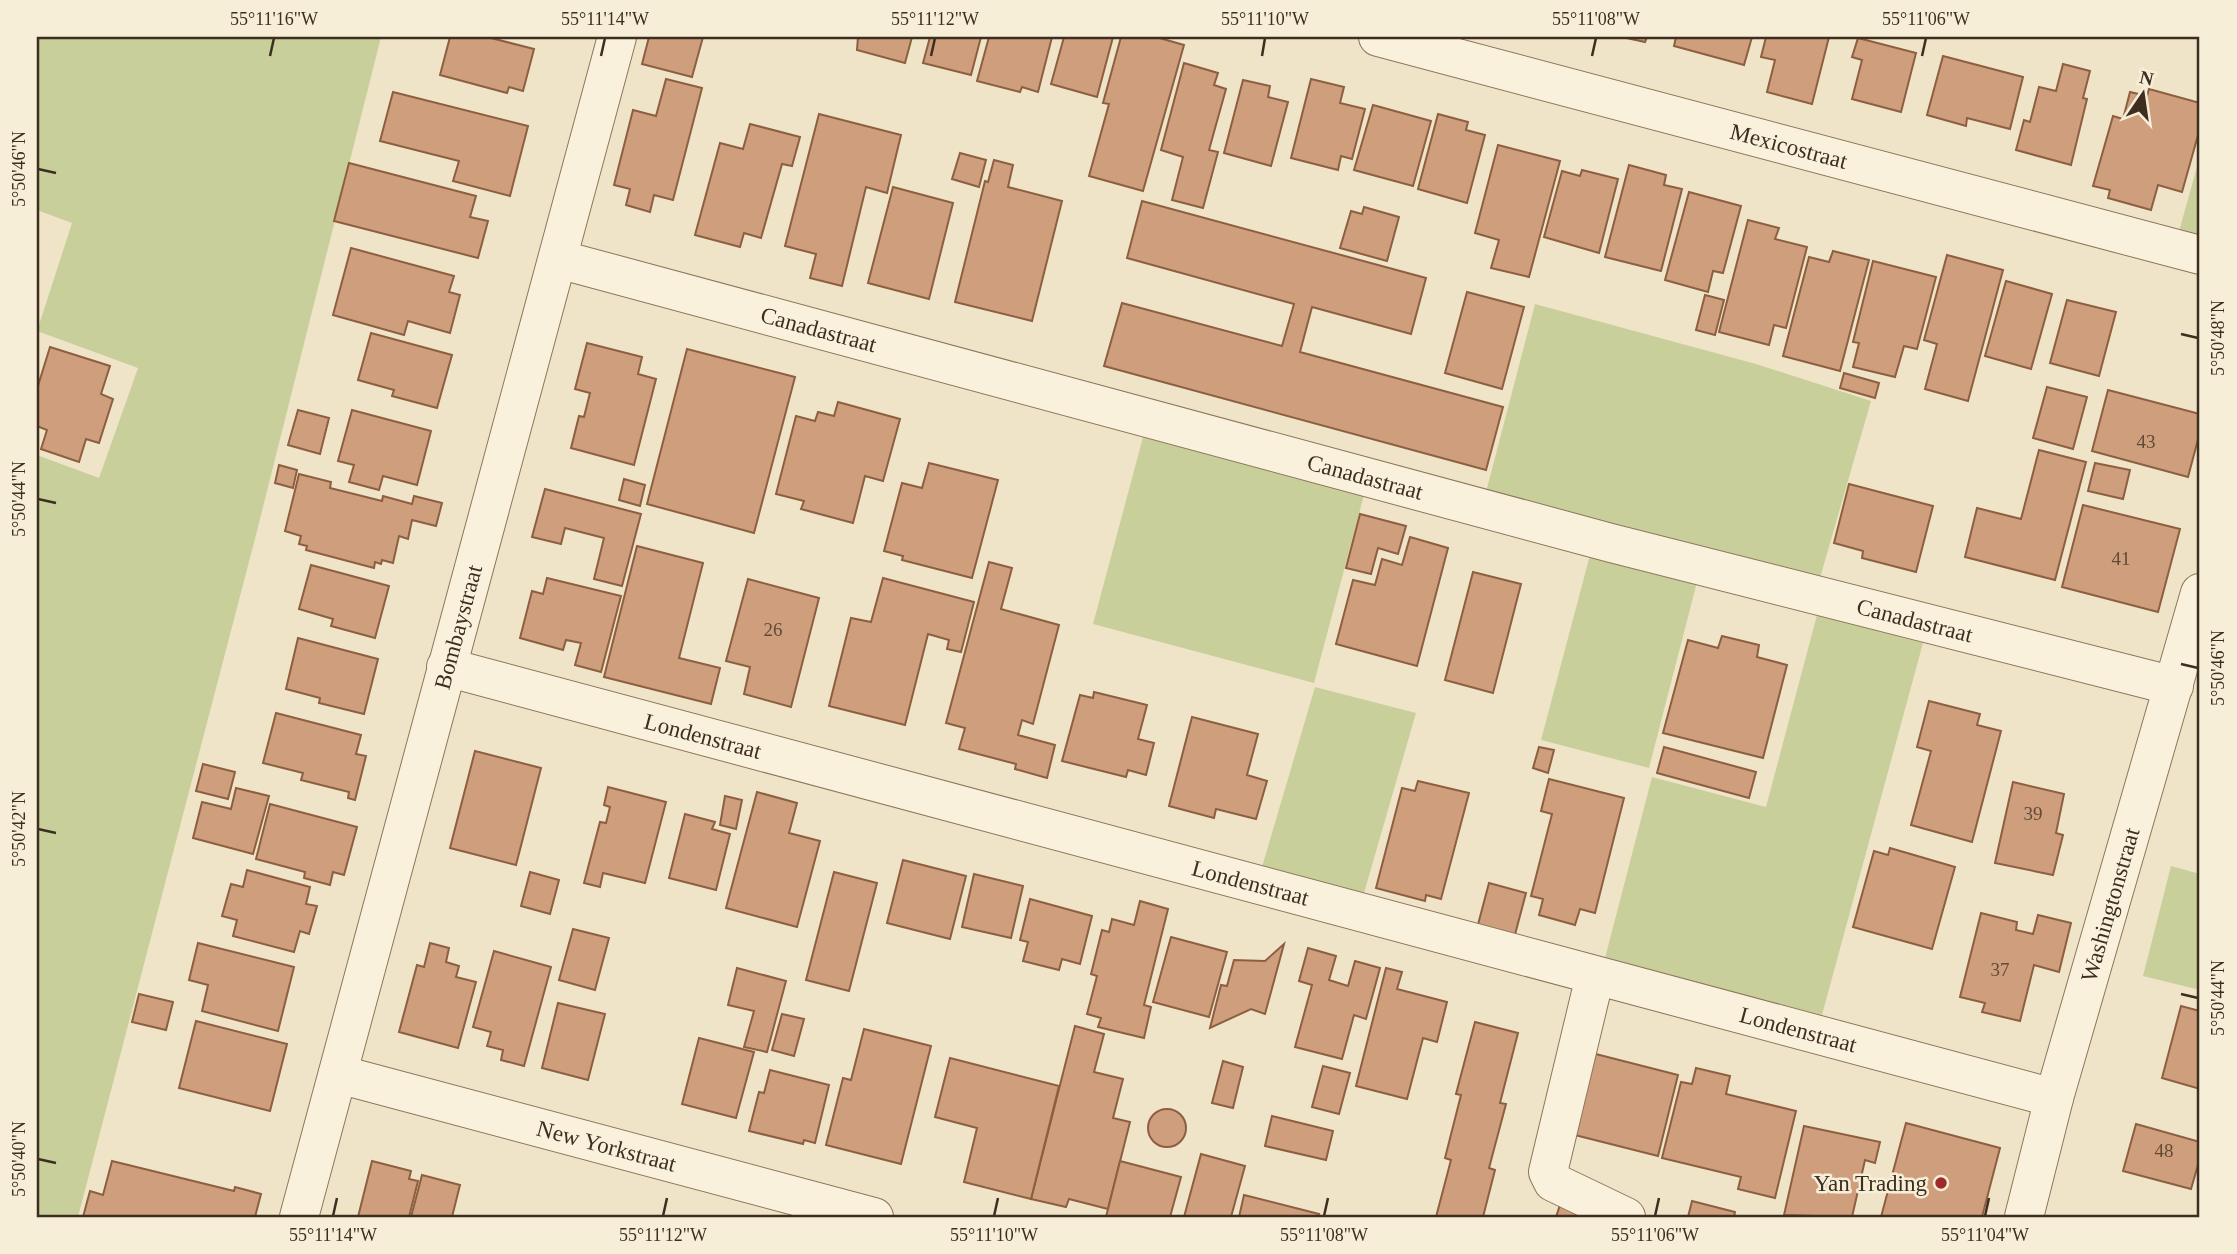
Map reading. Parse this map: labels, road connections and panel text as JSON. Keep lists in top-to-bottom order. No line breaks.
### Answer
{"streets":{"street":["Mexicostraat","Canadastraat","Bombaystraat","Londenstraat","Washingtonstraat","New Yorkstraat"]},"crossings":[["Canadastraat","Bombaystraat"],["Canadastraat","Washingtonstraat"],["Bombaystraat","Londenstraat"],["Bombaystraat","New Yorkstraat"],["Londenstraat","Washingtonstraat"]],"places":["Yan Trading"],"house_numbers":["43","41","26","39","37","48"],"north":"top","coordinates":["55°11'16\"W","55°11'14\"W","55°11'12\"W","55°11'10\"W","55°11'08\"W","55°11'06\"W","5°50'46\"N","5°50'48\"N","5°50'44\"N","5°50'42\"N","5°50'40\"N","55°11'04\"W"]}
